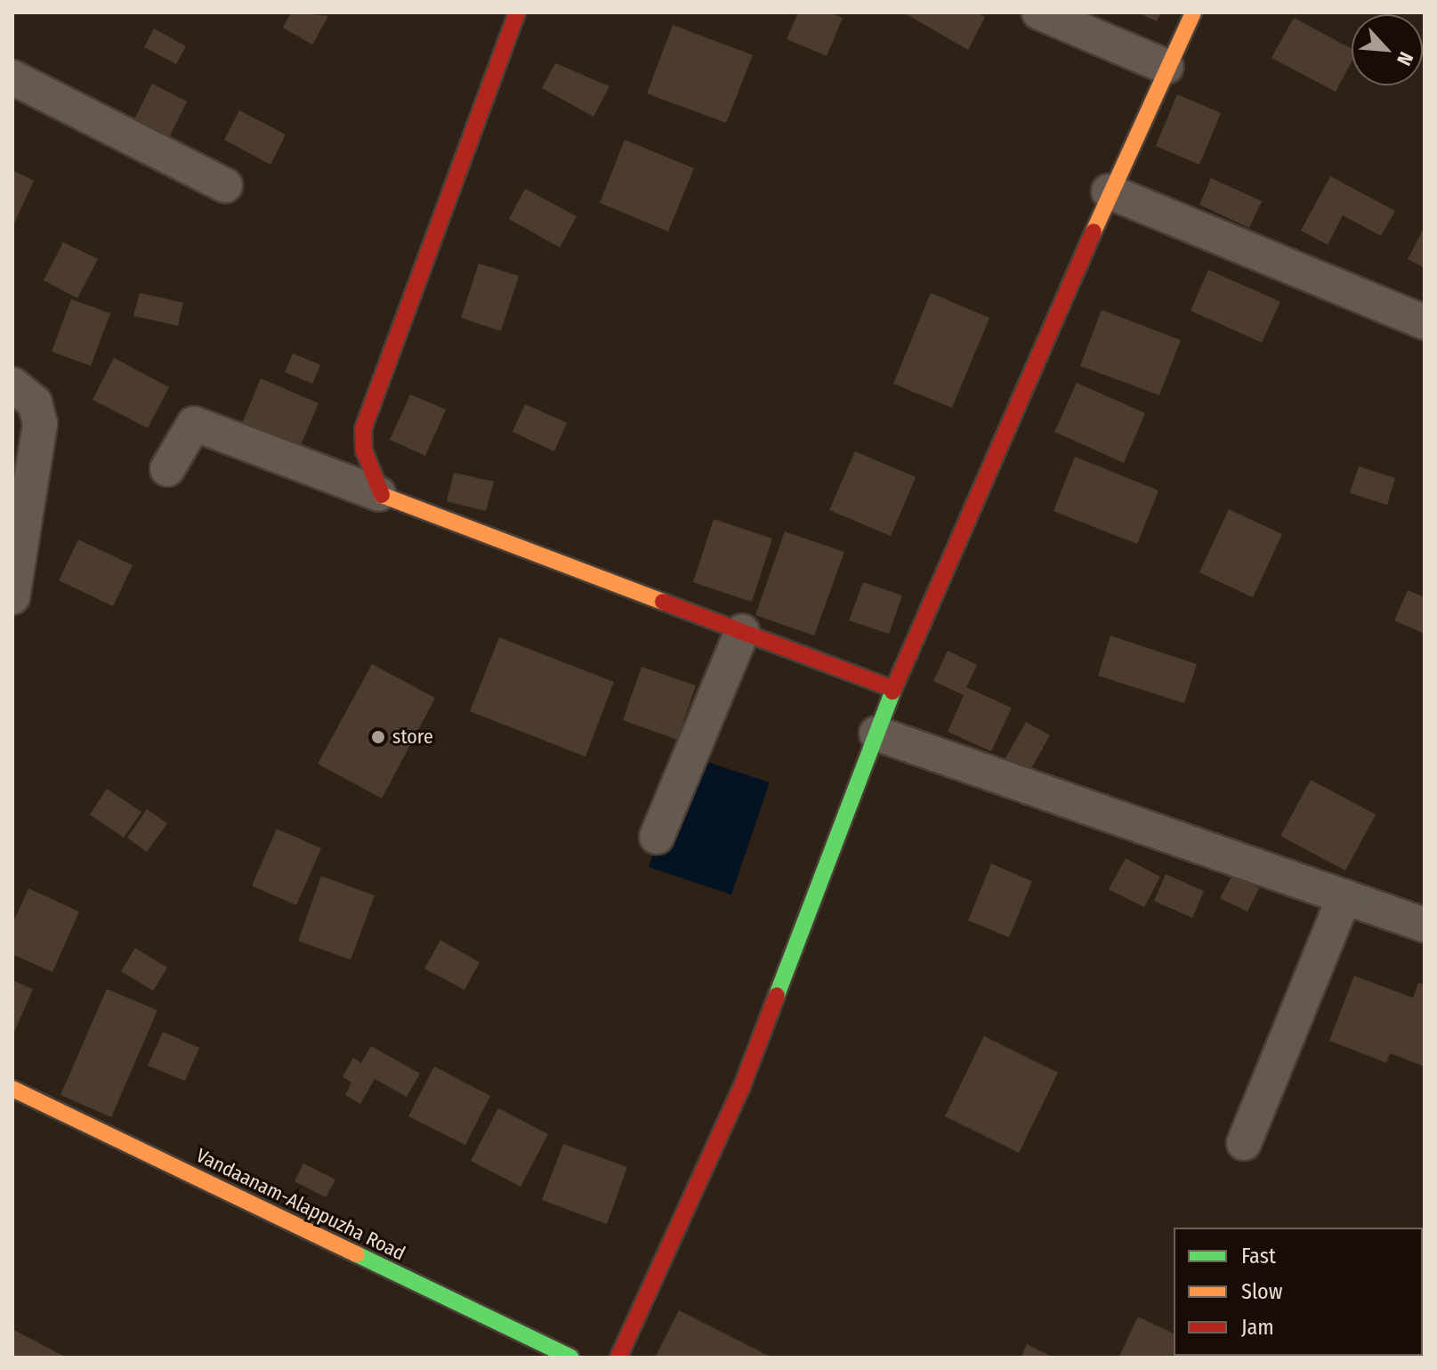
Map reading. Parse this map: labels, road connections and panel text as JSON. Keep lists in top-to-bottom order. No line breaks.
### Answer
{"streets":{"street":["Vandaanam-Alappuzha Road"]},"places":["store"],"legend":["Fast","Slow","Jam"],"north":"bottom right"}
